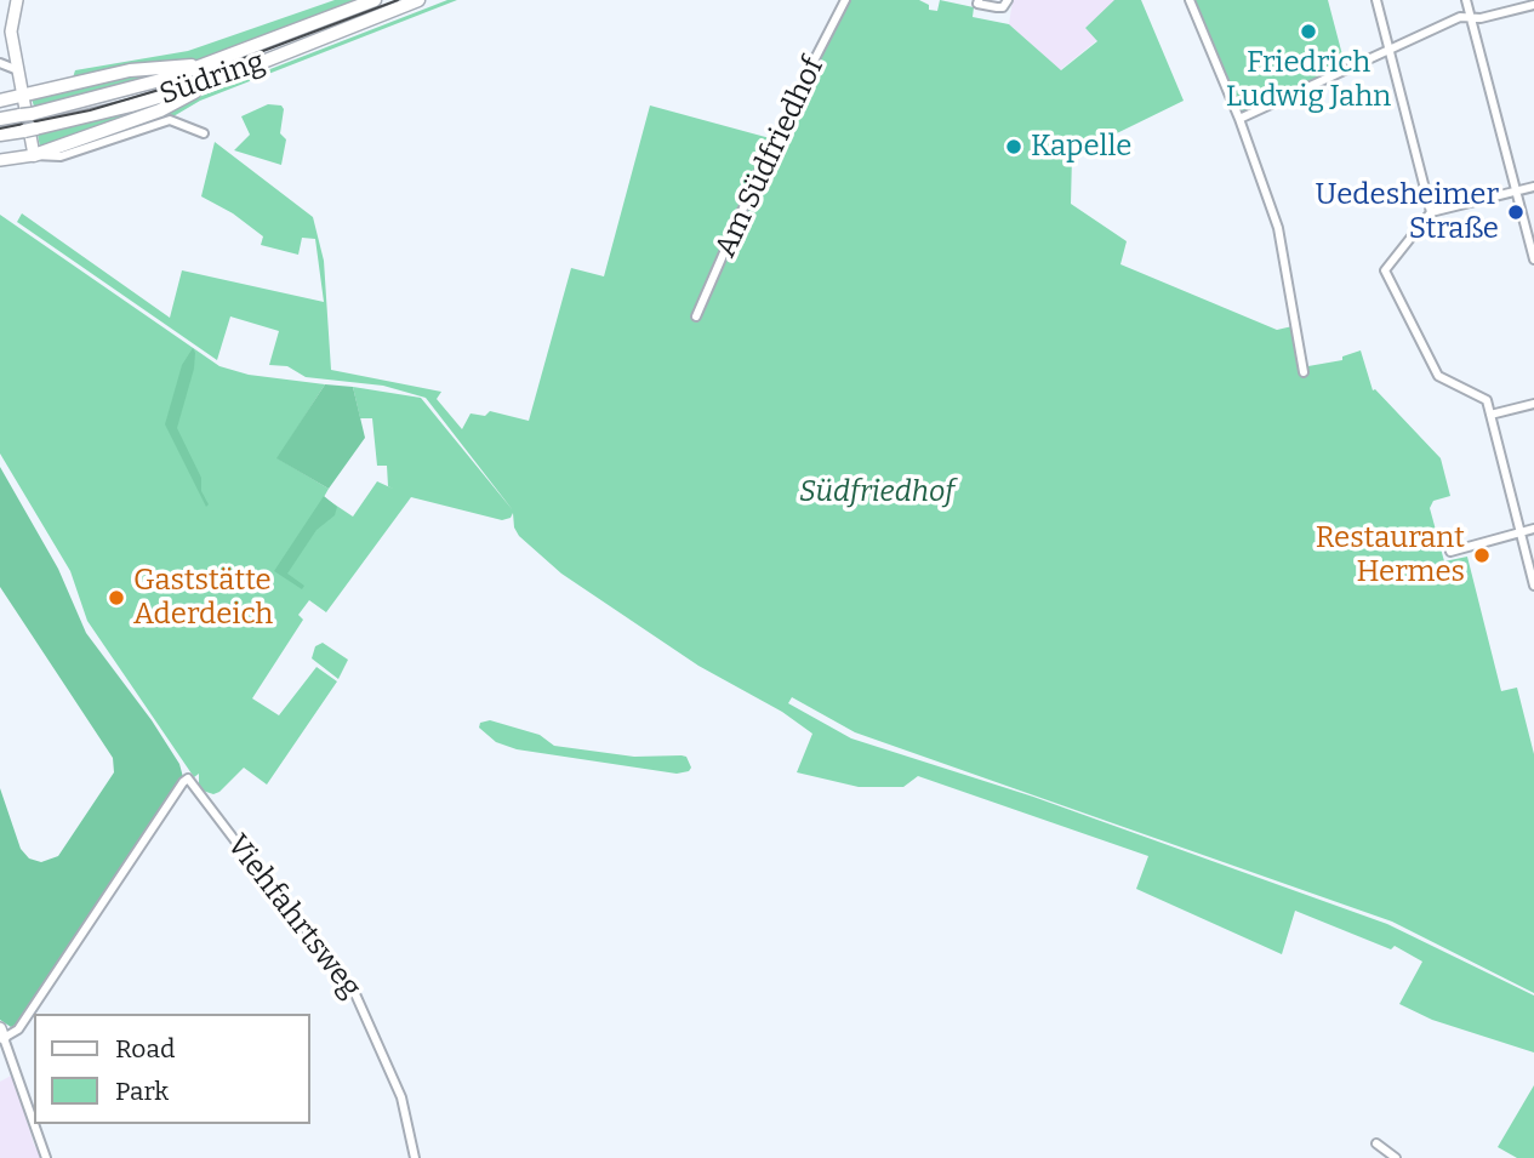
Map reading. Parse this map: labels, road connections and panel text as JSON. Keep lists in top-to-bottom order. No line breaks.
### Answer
{"streets":{"main road":["Südring"],"street":["Am Südfriedhof","Viehfahrtsweg"]},"parks":["Südfriedhof"],"places":["Friedrich Ludwig Jahn","Kapelle","Uedesheimer Straße","Restaurant Hermes","Gaststätte Aderdeich"],"legend":["Road","Park"]}
